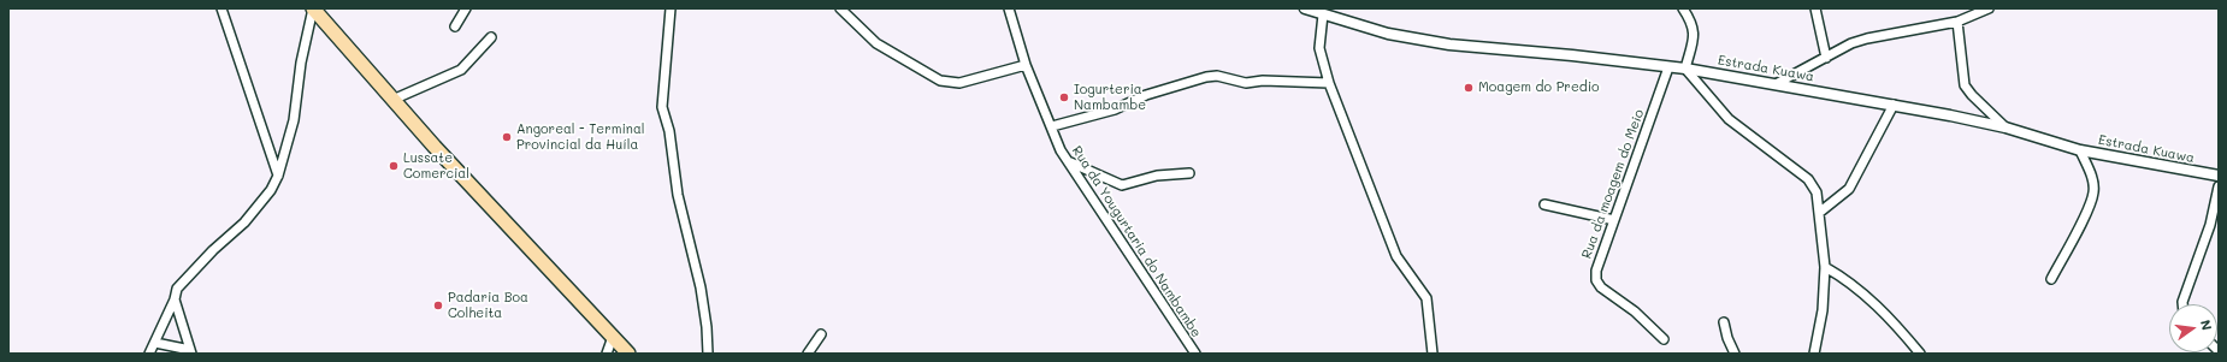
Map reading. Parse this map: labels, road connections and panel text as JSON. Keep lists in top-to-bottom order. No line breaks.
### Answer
{"streets":{"street":["Estrada Kuawa","Rua da moagem do Meio","Rua da Yougurtaria do Nambambe"]},"crossings":[["Estrada Kuawa","Rua da moagem do Meio"]],"places":["Moagem do Predio","Iogurteria Nambambe","Angoreal - Terminal Provincial da Huíla","Lussate Comercial","Padaria Boa Colheita"],"north":"right"}
